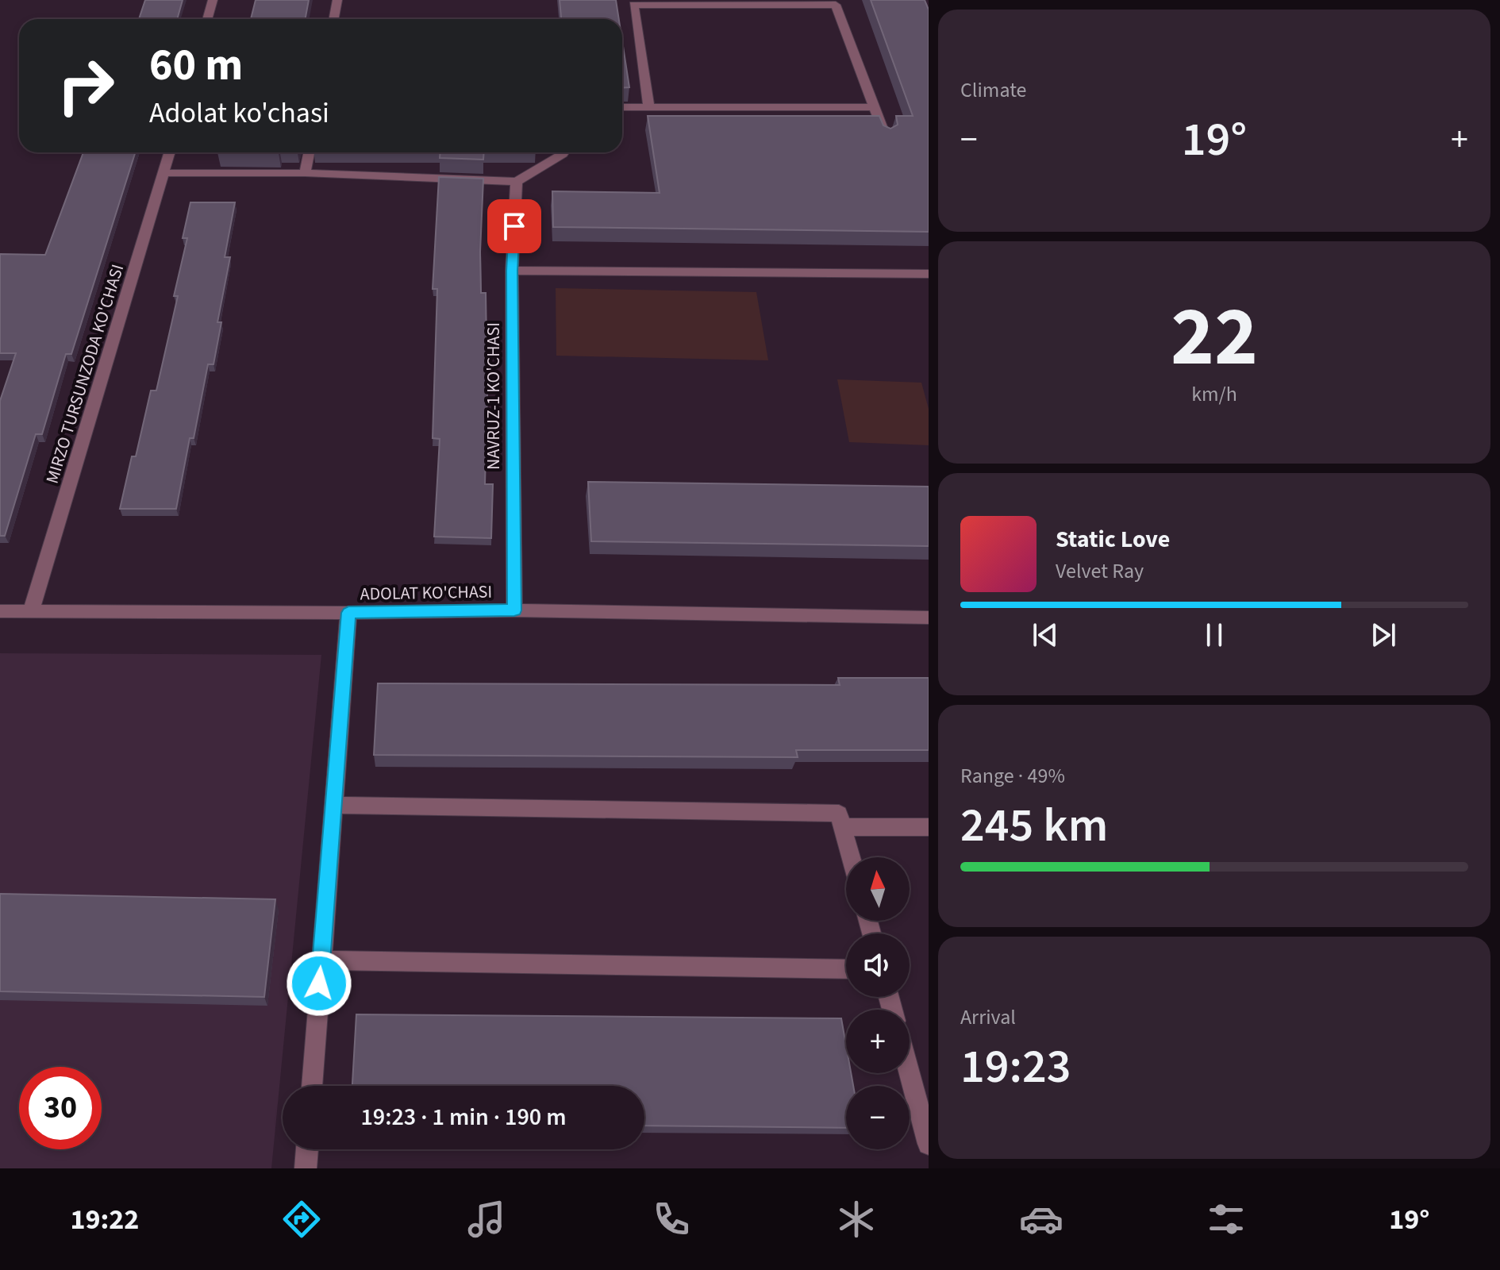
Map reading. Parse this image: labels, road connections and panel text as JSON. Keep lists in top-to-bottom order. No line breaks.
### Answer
{"streets":{"street":["MIRZO TURSUNZODA KO'CHASI","NAVRUZ-1 KO'CHASI","ADOLAT KO'CHASI"]},"crossings":[["MIRZO TURSUNZODA KO'CHASI","ADOLAT KO'CHASI"],["NAVRUZ-1 KO'CHASI","ADOLAT KO'CHASI"]],"north":"top","page":{"tile":["Climate",["22","km/h"],["Range · 49%","245 km"],["Arrival","19:23"]],"turn":["60 m","Adolat ko'chasi"],"heat":["−","19°","+"],"song":["Static Love","Velvet Ray"],"map_buttons":["+","−"],"limit":"30","trip":"19:23 · 1 min · 190 m","tabs":["19:22","19°"]}}
